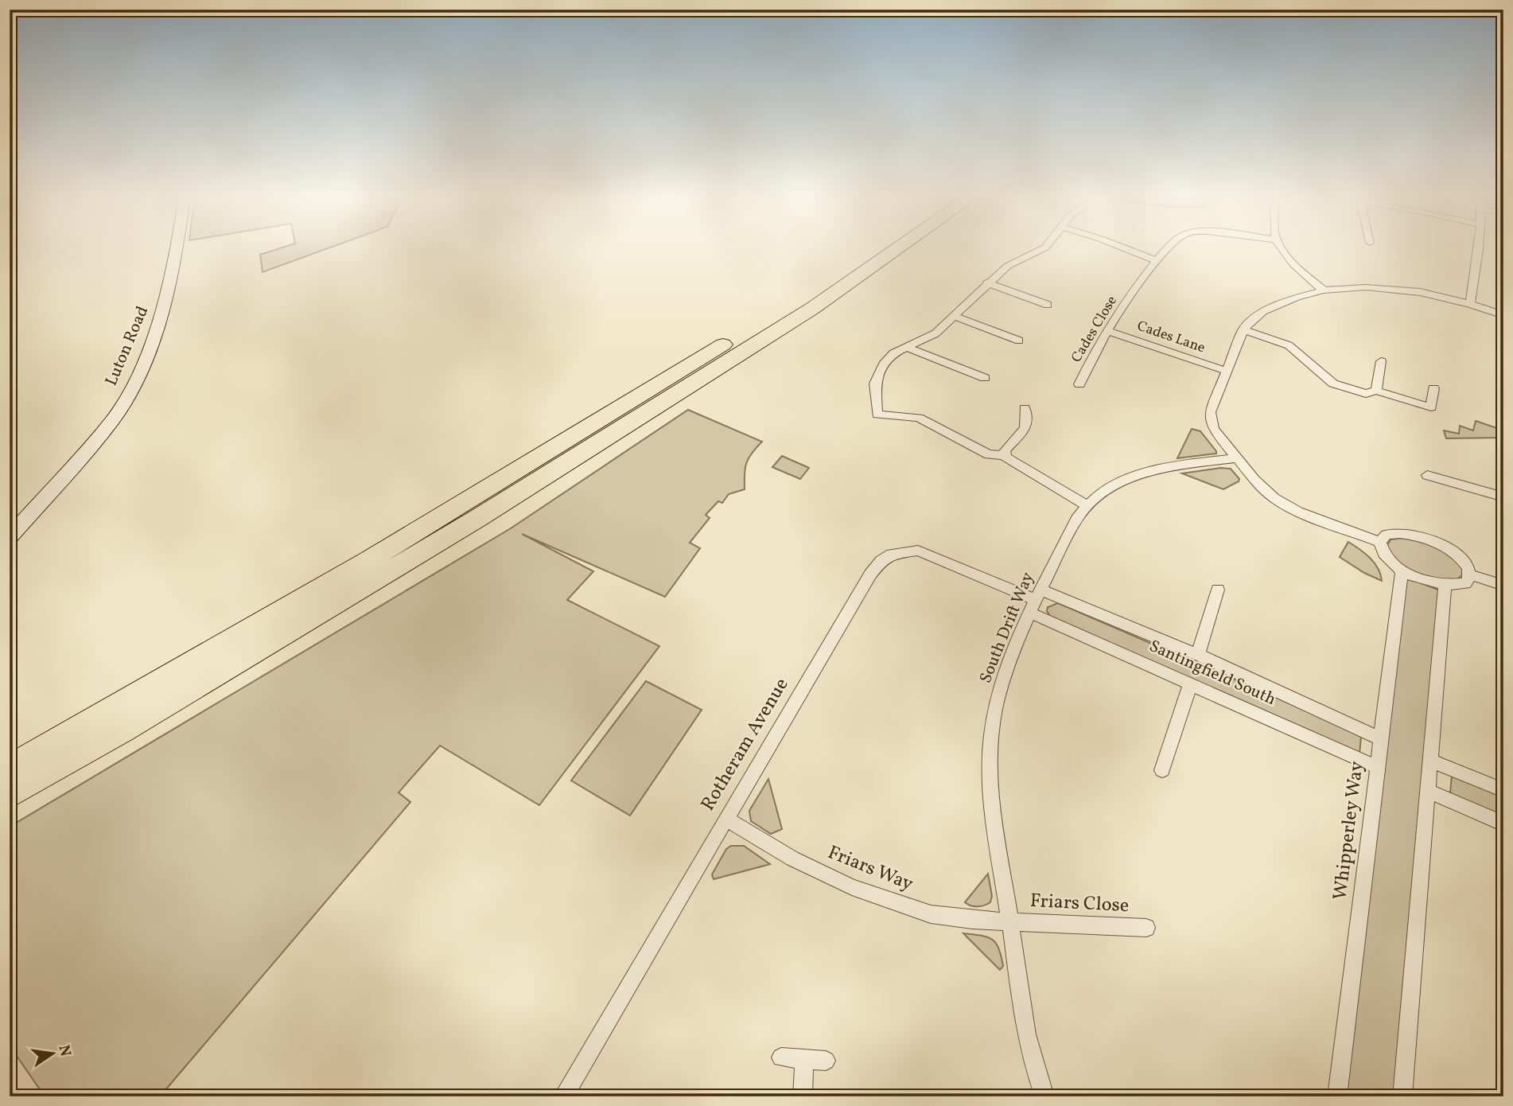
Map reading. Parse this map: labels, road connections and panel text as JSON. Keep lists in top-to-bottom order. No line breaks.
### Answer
{"streets":{"street":["Cades Close","Cades Lane","Luton Road","South Drift Way","Santingfield South","Rotheram Avenue","Whipperley Way","Friars Way","Friars Close"]},"crossings":[["Cades Close","Cades Lane"],["South Drift Way","Santingfield South"],["South Drift Way","Rotheram Avenue"],["South Drift Way","Friars Way"],["South Drift Way","Friars Close"],["Santingfield South","Rotheram Avenue"],["Santingfield South","Whipperley Way"],["Rotheram Avenue","Friars Way"],["Friars Way","Friars Close"]],"north":"right"}
